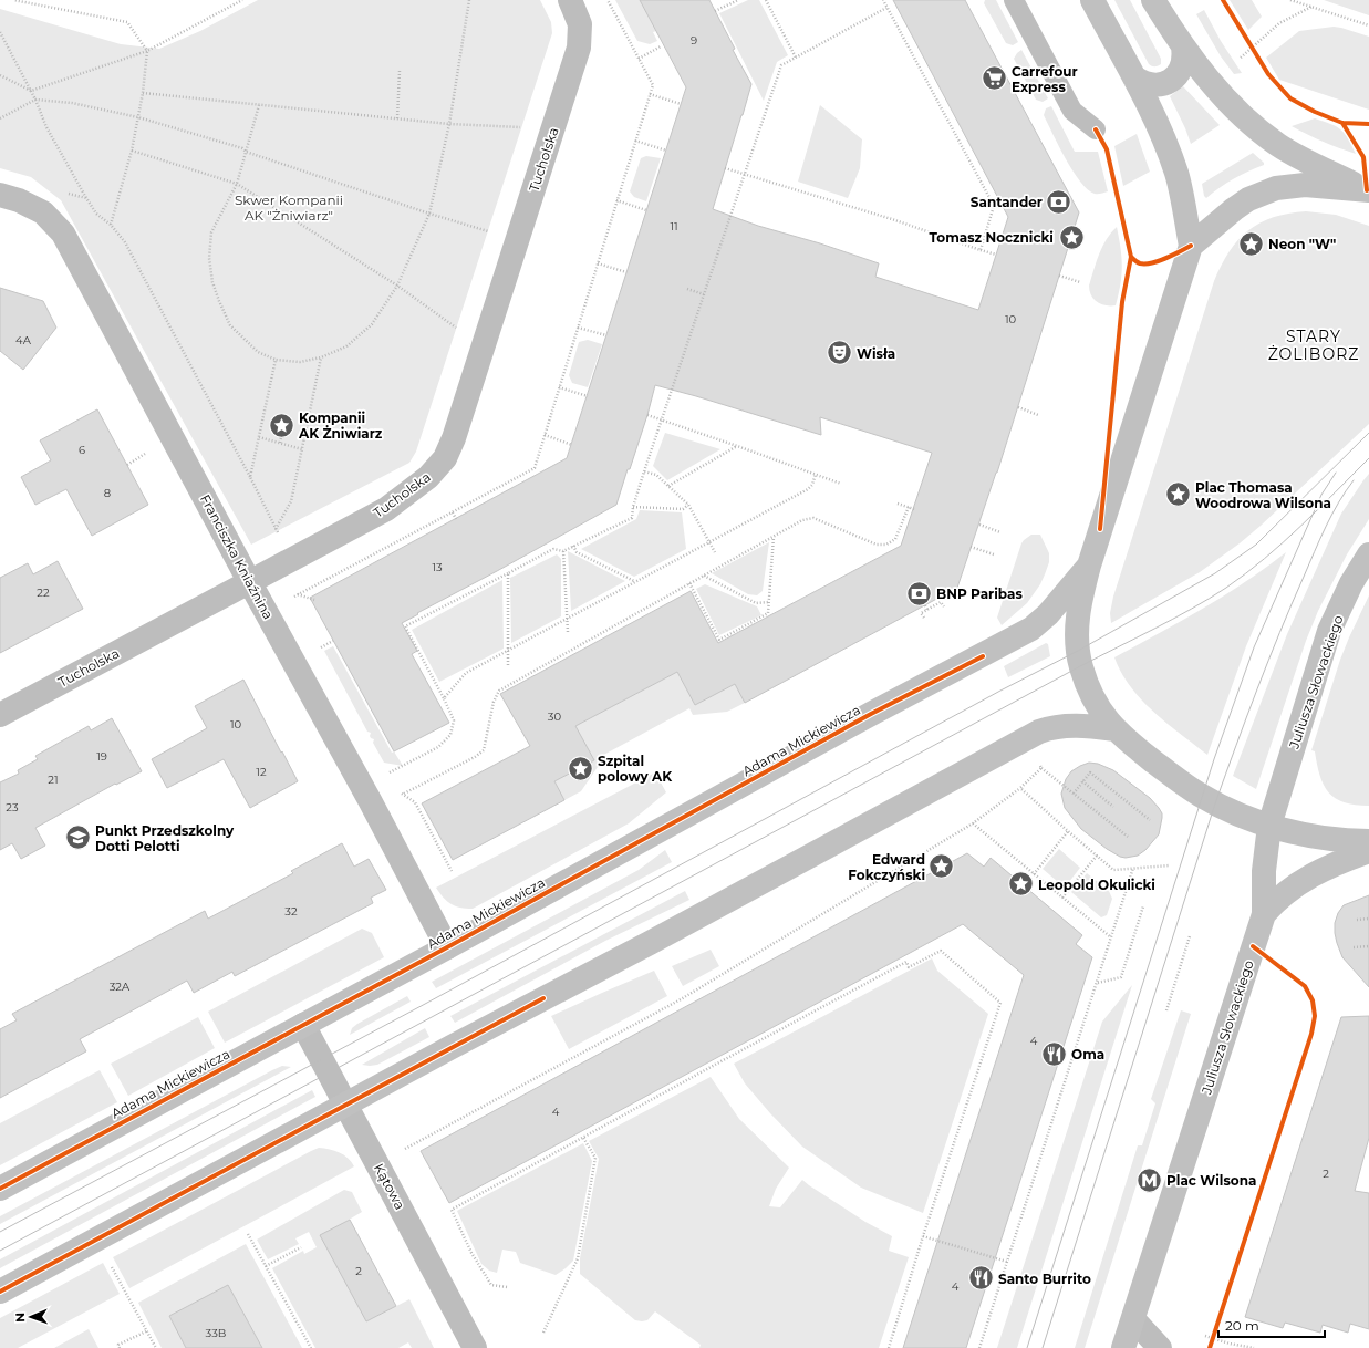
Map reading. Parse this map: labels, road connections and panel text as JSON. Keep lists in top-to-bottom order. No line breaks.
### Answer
{"streets":{"main road":["Juliusza Słowackiego","Adama Mickiewicza"],"street":["Tucholska","Franciszka Kniaźnina","Kątowa"]},"crossings":[["Tucholska","Franciszka Kniaźnina"],["Franciszka Kniaźnina","Adama Mickiewicza"],["Adama Mickiewicza","Kątowa"]],"districts":["STARY ŻOLIBORZ"],"parks":["Skwer Kompanii AK \"Żniwiarz\""],"places":{"supermarket":["Carrefour Express"],"bank":["Santander","BNP Paribas"],"place":["Tomasz Nocznicki","Neon \"W\"","Kompanii AK Żniwiarz","Plac Thomasa Woodrowa Wilsona","Szpital polowy AK","Edward Fokczyński","Leopold Okulicki"],"theatre":["Wisła"],"school or university":["Punkt Przedszkolny Dotti Pelotti"],"restaurant":["Oma","Santo Burrito"],"metro station":["Plac Wilsona"]},"house_numbers":["9","11","10","4A","6","8","13","22","30","10","19","12","21","23","32","32A","4","4","2","2","4","33B"],"scale_bar":"20 m","north":"left"}
